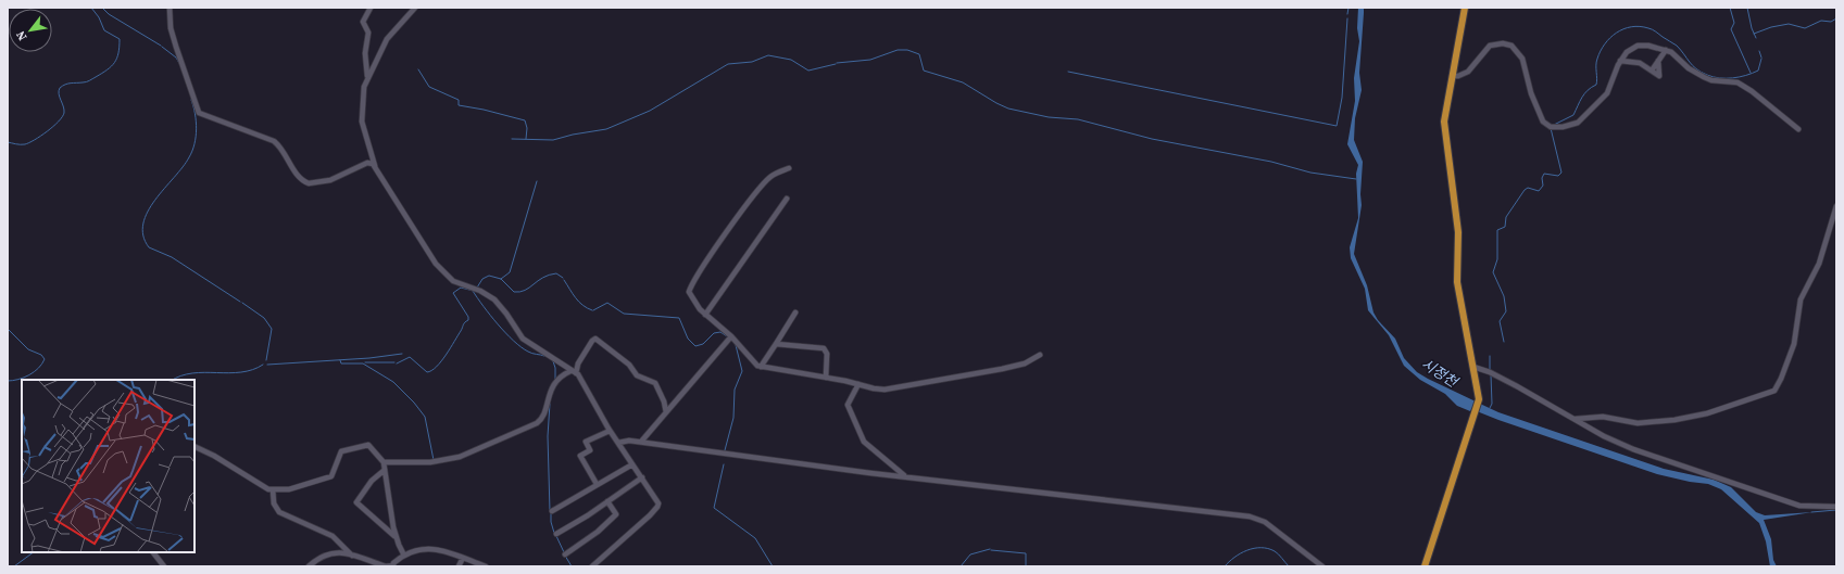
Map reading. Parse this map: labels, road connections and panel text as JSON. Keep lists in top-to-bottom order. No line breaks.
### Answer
{"water":["시정천"],"north":"bottom left"}
